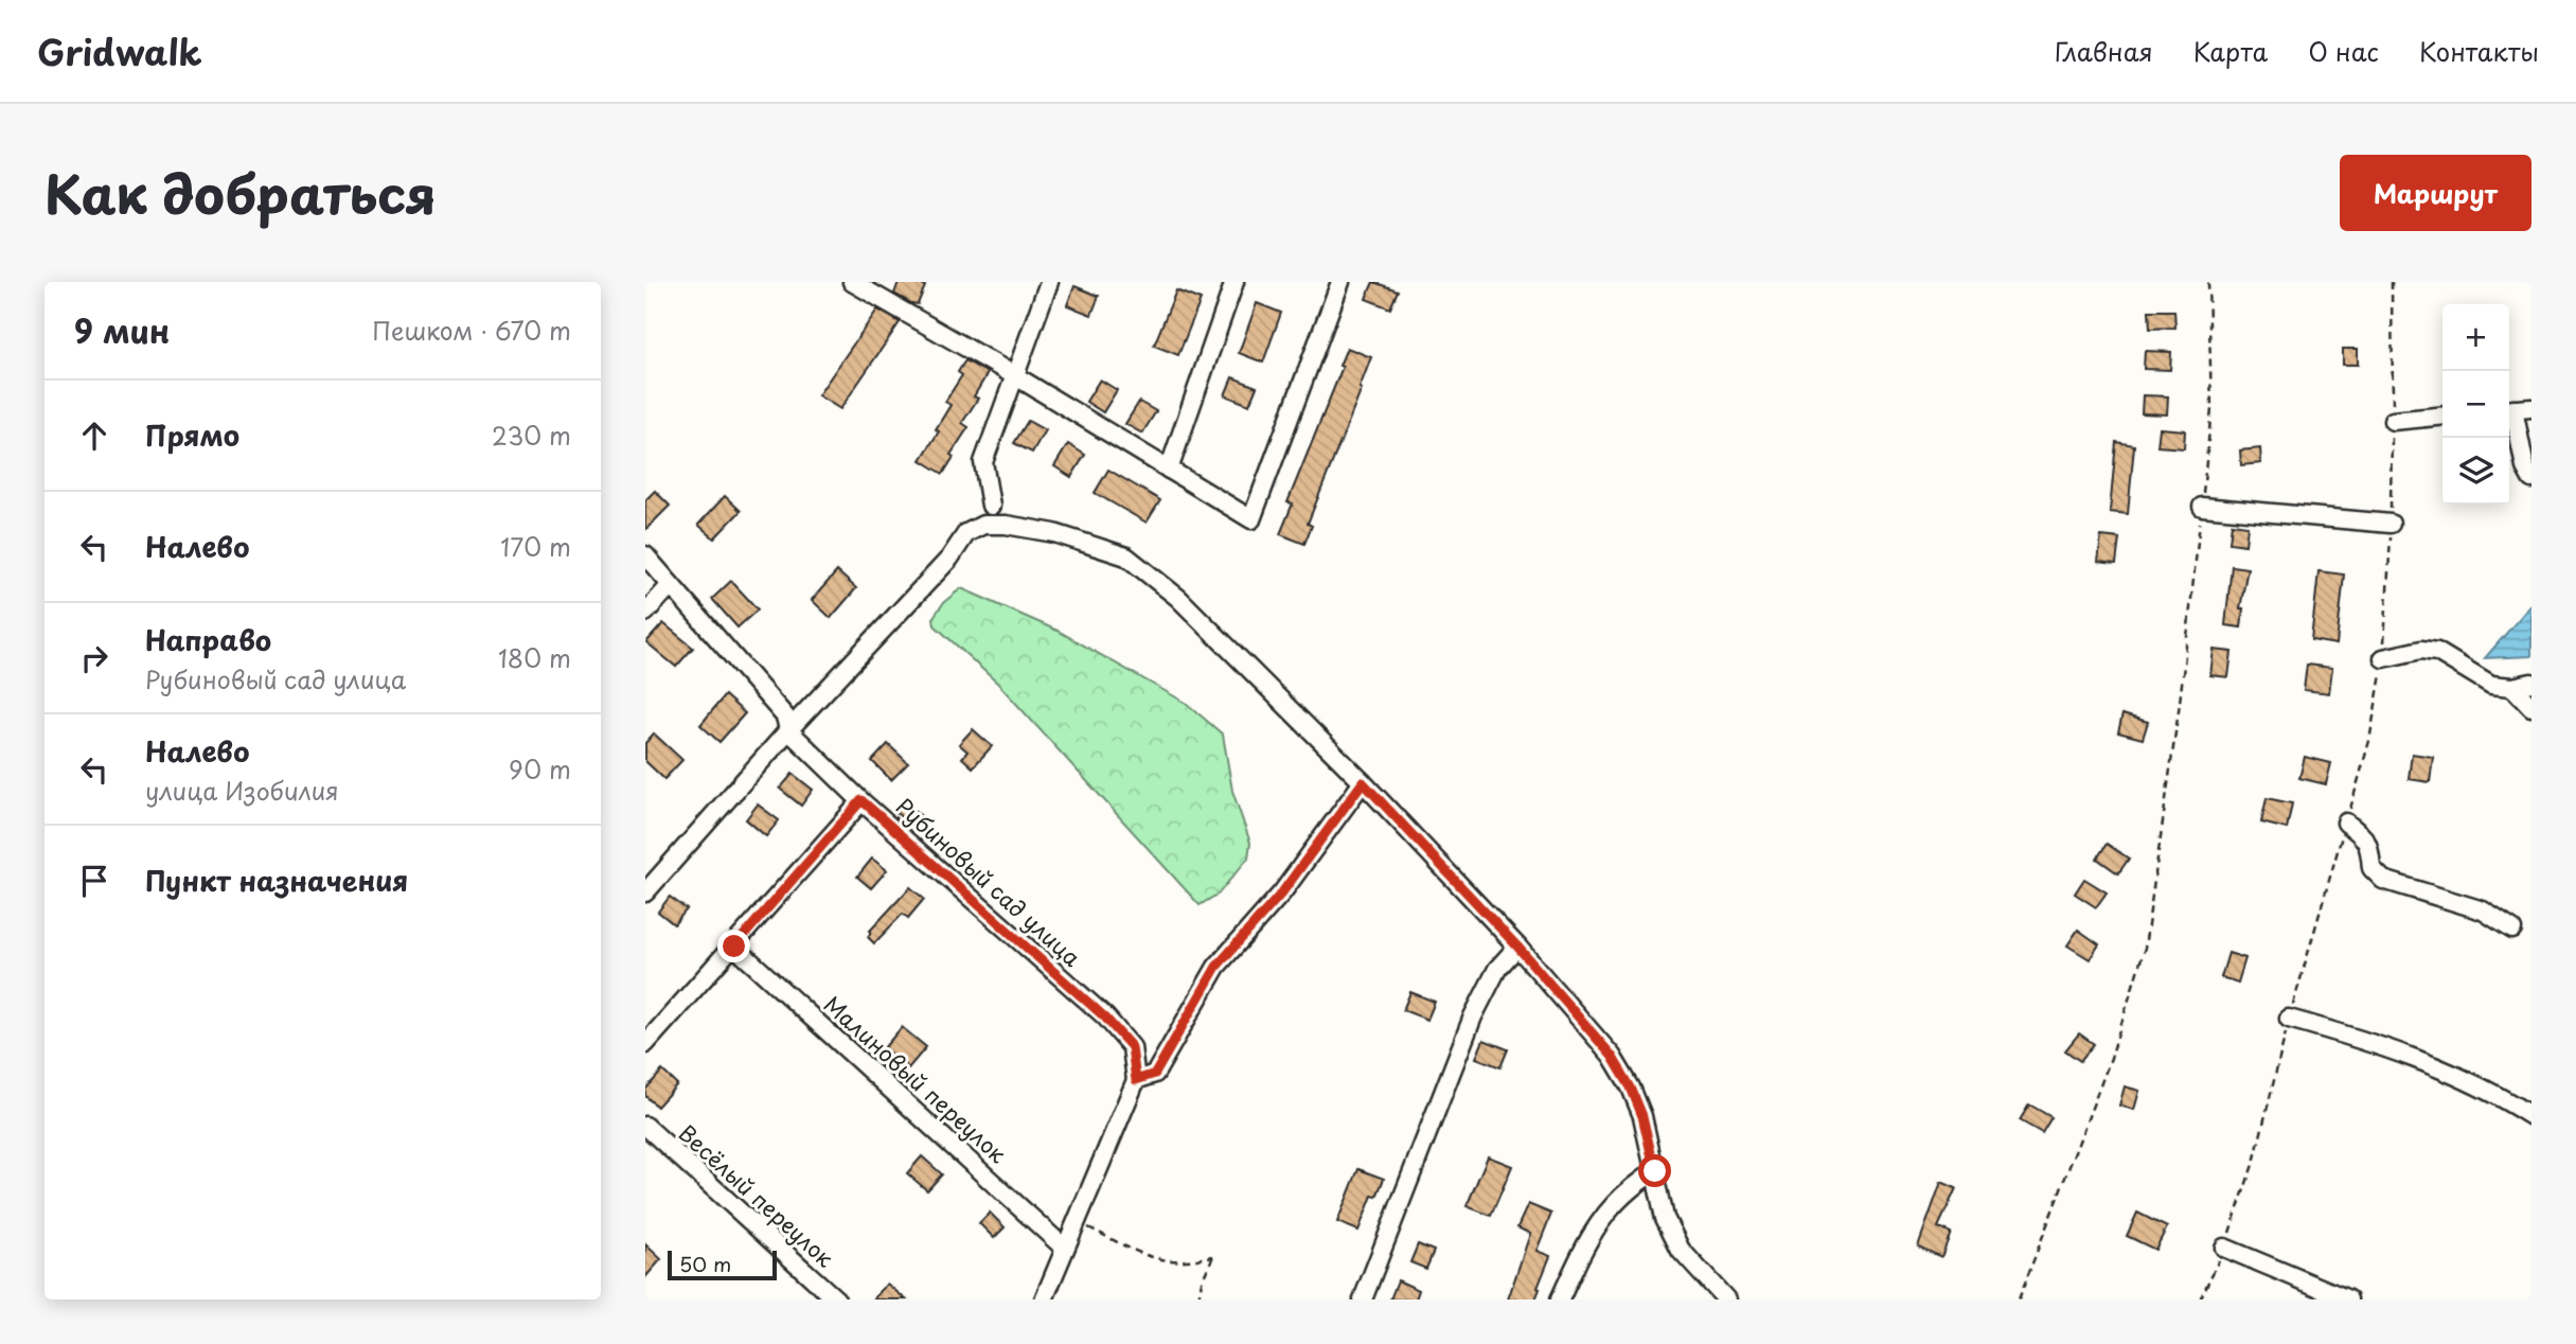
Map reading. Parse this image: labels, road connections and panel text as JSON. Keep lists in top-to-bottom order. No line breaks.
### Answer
{"streets":{"street":["Рубиновый сад улица","Малиновый переулок","Весёлый переулок"]},"scale_bar":"50 m","page":{"header":"Gridwalk","nav":["Главная","Карта","О нас","Контакты"],"title":"Как добраться","buttons":"Маршрут","heading":["9 мин","Пешком · 670 m"],"map_buttons":["+","−"],"list":[["Прямо","230 m"],["Налево","170 m"],["Направо","Рубиновый сад улица","180 m"],["Налево","улица Изобилия","90 m"],"Пункт назначения"],"scale":"50 m"}}
